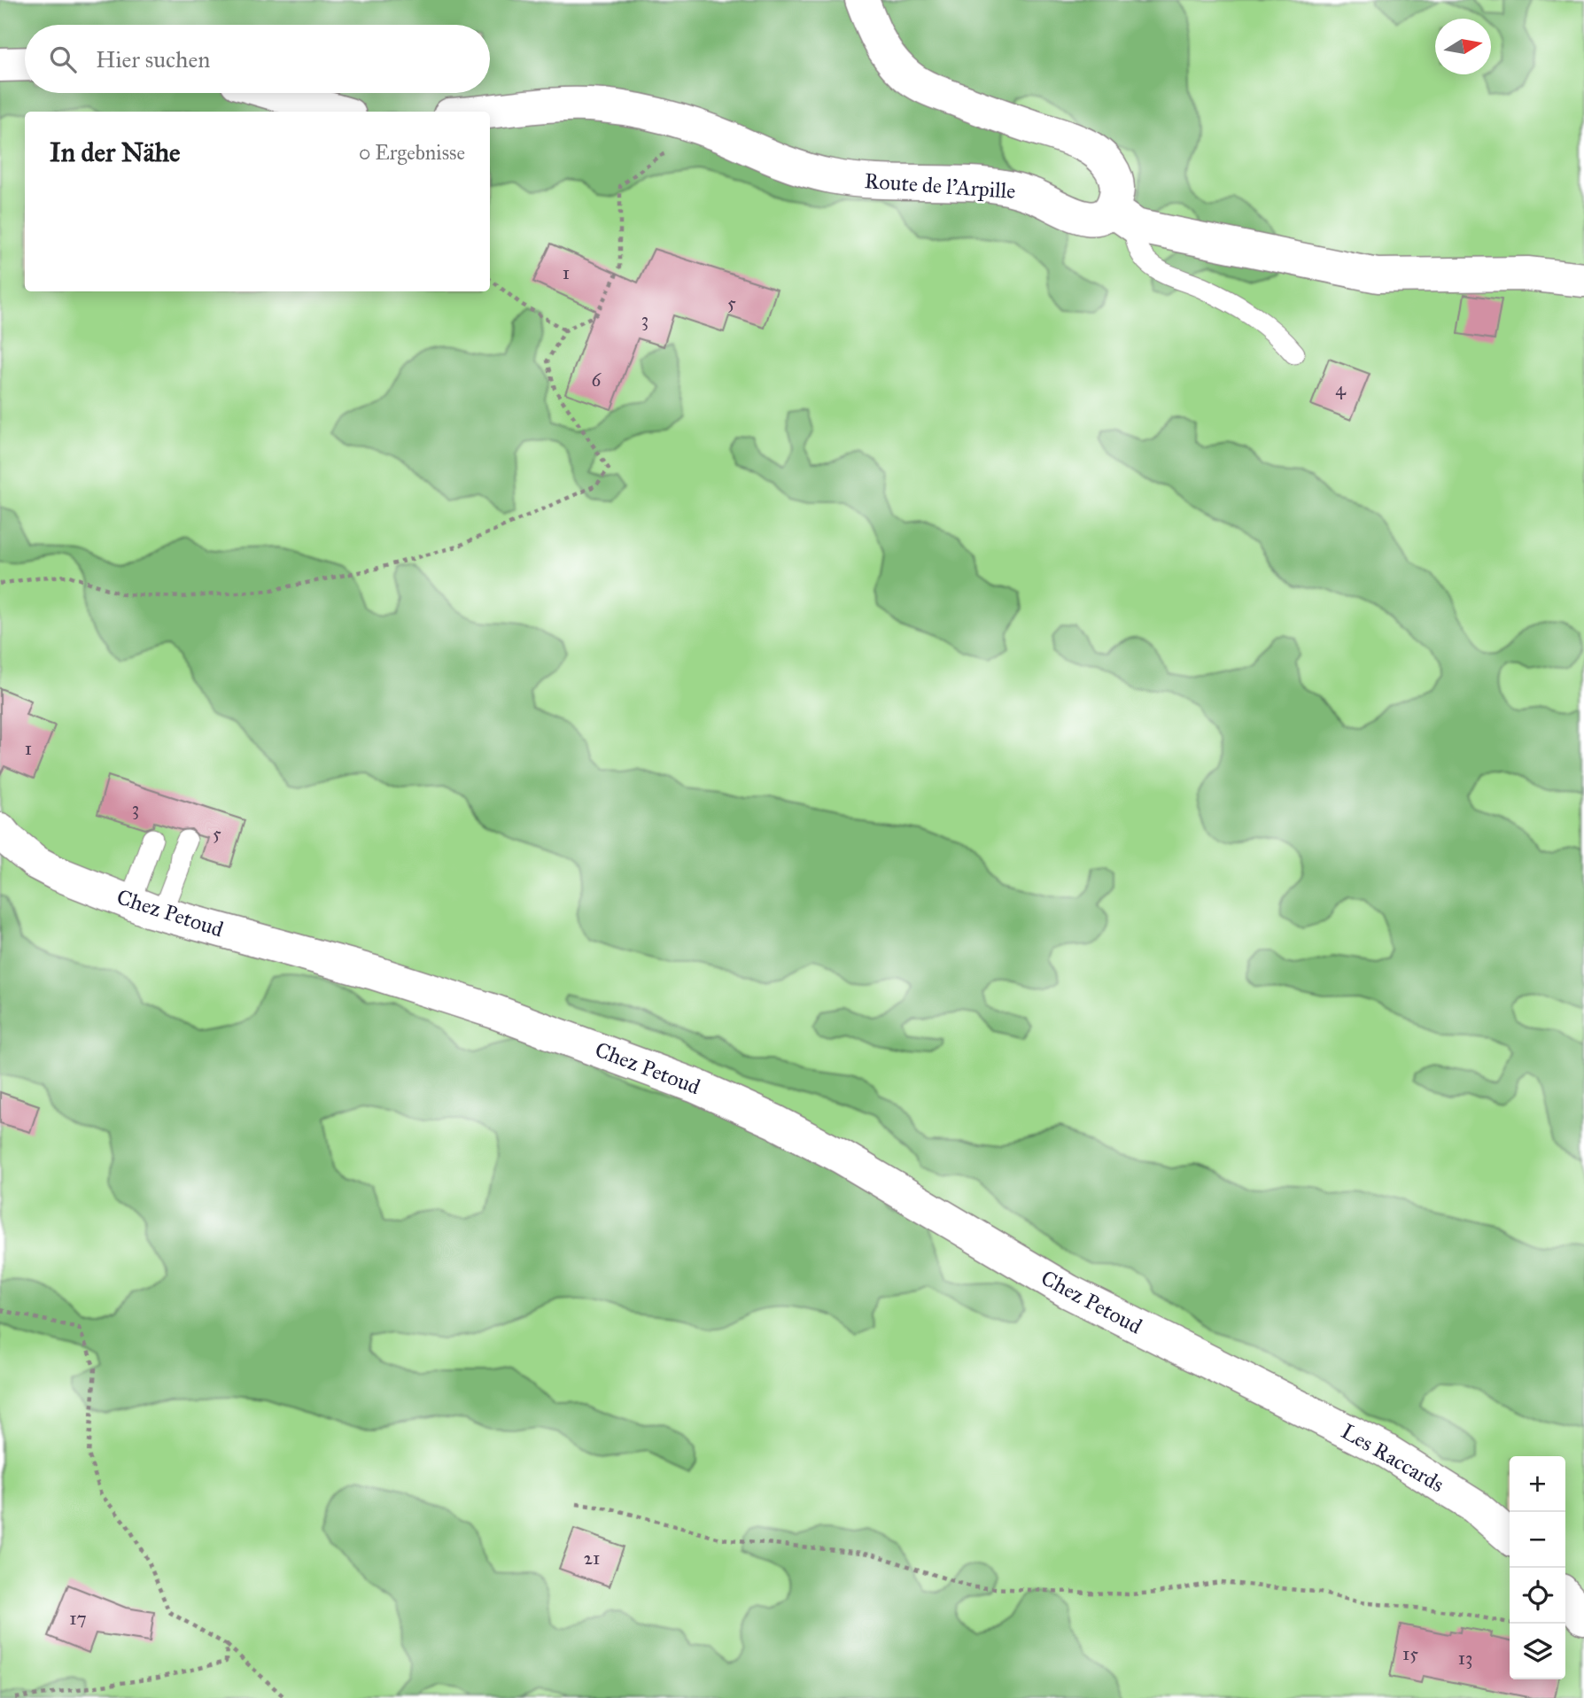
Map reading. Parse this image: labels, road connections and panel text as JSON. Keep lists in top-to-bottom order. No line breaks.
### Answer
{"streets":{"street":["Route de l'Arpille","Chez Petoud","Les Raccards"]},"crossings":[["Chez Petoud","Les Raccards"]],"house_numbers":["1","5","3","6","4","1","3","5","21","17","15","13"],"north":"right","page":{"search":"Hier suchen","heading":["In der Nähe","0 Ergebnisse"],"map_buttons":["+","−"]}}
